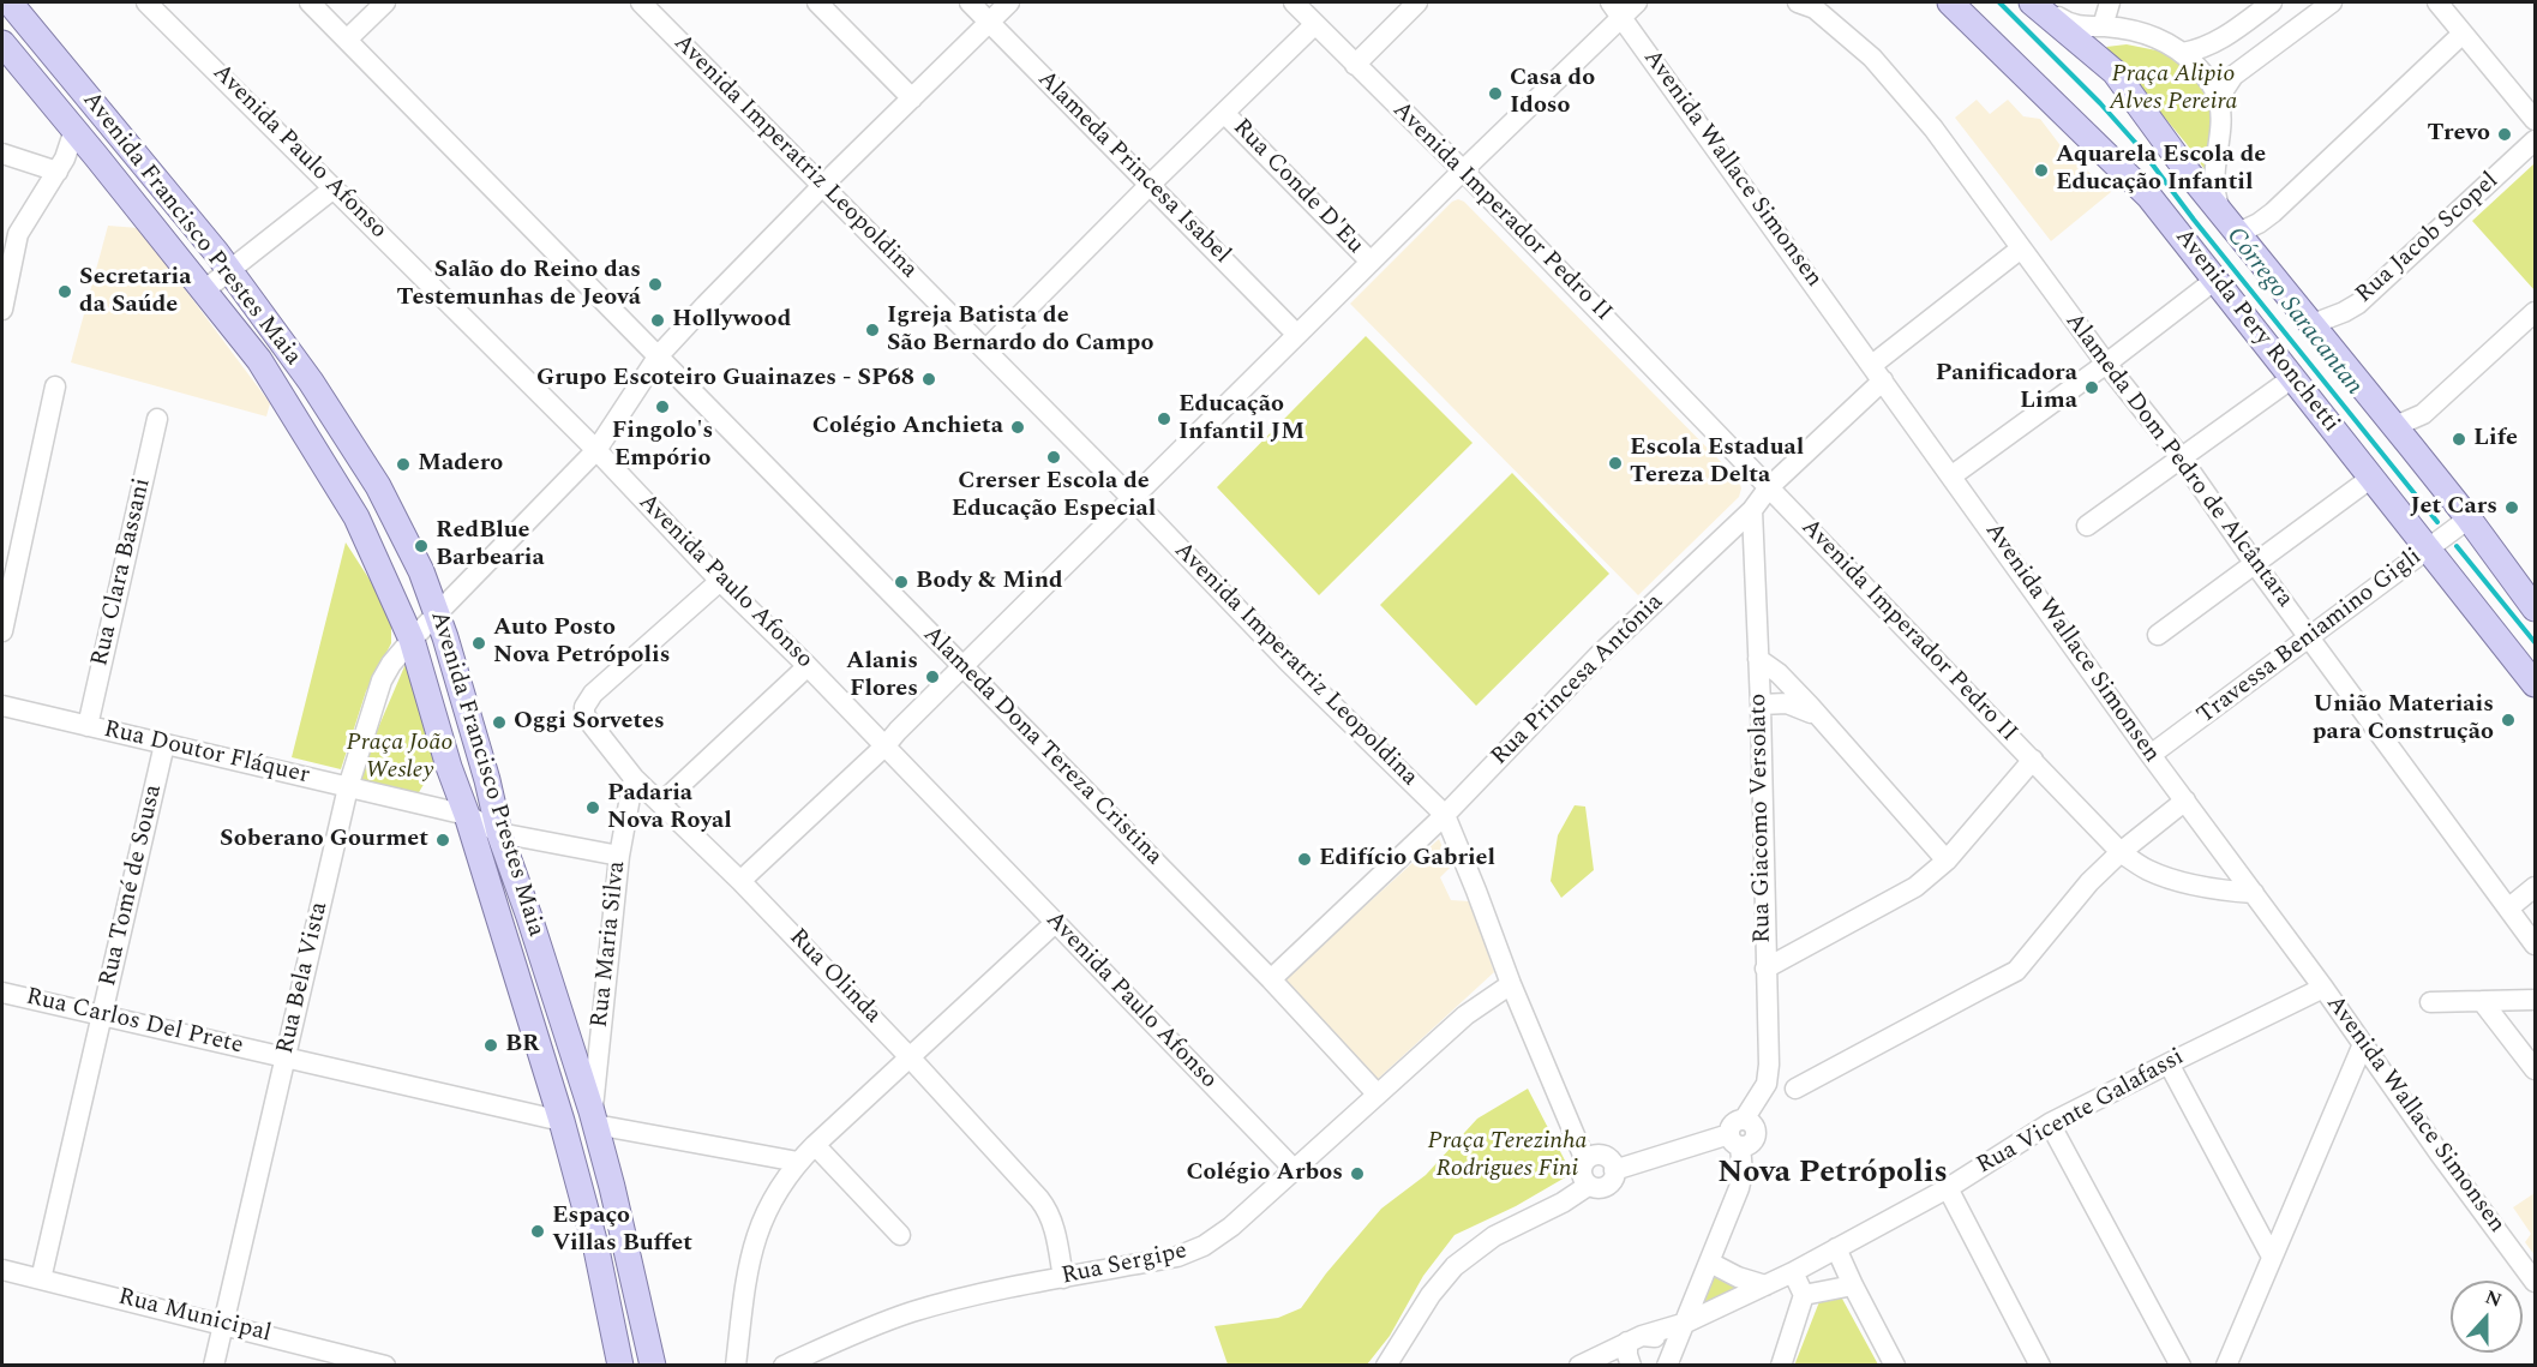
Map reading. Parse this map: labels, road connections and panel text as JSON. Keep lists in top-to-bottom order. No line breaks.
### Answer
{"streets":{"main road":["Avenida Francisco Prestes Maia","Avenida Pery Ronchetti"],"street":["Avenida Paulo Afonso","Avenida Imperatriz Leopoldina","Alameda Princesa Isabel","Avenida Wallace Simonsen","Rua Conde D'Eu","Avenida Imperador Pedro II","Rua Jacob Scopel","Alameda Dom Pedro de Alcântara","Rua Clara Bassani","Travessa Beniamino Gigli","Rua Princesa Antônia","Alameda Dona Tereza Cristina","Rua Doutor Fláquer","Rua Giacomo Versolato","Rua Tomé de Sousa","Rua Maria Silva","Rua Olinda","Rua Bela Vista","Rua Carlos Del Prete","Rua Vicente Galafassi","Rua Sergipe","Rua Municipal"]},"crossings":[["Avenida Paulo Afonso","Rua Olinda"],["Avenida Paulo Afonso","Rua Bela Vista"],["Avenida Paulo Afonso","Rua Sergipe"],["Avenida Imperatriz Leopoldina","Rua Princesa Antônia"],["Avenida Imperatriz Leopoldina","Rua Bela Vista"],["Avenida Imperatriz Leopoldina","Rua Sergipe"],["Alameda Princesa Isabel","Rua Bela Vista"],["Avenida Wallace Simonsen","Avenida Imperador Pedro II"],["Avenida Wallace Simonsen","Travessa Beniamino Gigli"],["Avenida Wallace Simonsen","Rua Princesa Antônia"],["Avenida Wallace Simonsen","Rua Vicente Galafassi"],["Avenida Imperador Pedro II","Rua Princesa Antônia"],["Avenida Francisco Prestes Maia","Rua Doutor Fláquer"],["Avenida Francisco Prestes Maia","Rua Maria Silva"],["Avenida Francisco Prestes Maia","Rua Bela Vista"],["Avenida Francisco Prestes Maia","Rua Carlos Del Prete"],["Rua Jacob Scopel","Avenida Pery Ronchetti"],["Avenida Pery Ronchetti","Travessa Beniamino Gigli"],["Alameda Dom Pedro de Alcântara","Travessa Beniamino Gigli"],["Alameda Dom Pedro de Alcântara","Rua Princesa Antônia"],["Rua Clara Bassani","Rua Doutor Fláquer"],["Rua Princesa Antônia","Alameda Dona Tereza Cristina"],["Rua Princesa Antônia","Rua Giacomo Versolato"],["Alameda Dona Tereza Cristina","Rua Bela Vista"],["Alameda Dona Tereza Cristina","Rua Sergipe"],["Rua Doutor Fláquer","Rua Tomé de Sousa"],["Rua Doutor Fláquer","Rua Maria Silva"],["Rua Doutor Fláquer","Rua Bela Vista"],["Rua Tomé de Sousa","Rua Carlos Del Prete"],["Rua Tomé de Sousa","Rua Municipal"],["Rua Maria Silva","Rua Olinda"],["Rua Olinda","Rua Sergipe"],["Rua Bela Vista","Rua Carlos Del Prete"],["Rua Bela Vista","Rua Municipal"]],"districts":["Nova Petrópolis"],"water":["Córrego Saracantan"],"parks":["Praça Alipio Alves Pereira","Praça João Wesley","Praça Terezinha Rodrigues Fini"],"places":["Casa do Idoso","Trevo","Aquarela Escola de Educação Infantil","Salão do Reino das Testemunhas de Jeová","Secretaria da Saúde","Hollywood","Igreja Batista de São Bernardo do Campo","Grupo Escoteiro Guainazes - SP68","Panificadora Lima","Fingolo's Empório","Educação Infantil JM","Colégio Anchieta","Life","Crerser Escola de Educação Especial","Escola Estadual Tereza Delta","Madero","Jet Cars","RedBlue Barbearia","Body & Mind","Auto Posto Nova Petrópolis","Alanis Flores","União Materiais para Construção","Oggi Sorvetes","Padaria Nova Royal","Soberano Gourmet","Edifício Gabriel","BR","Colégio Arbos","Espaço Villas Buffet"],"north":"top"}
